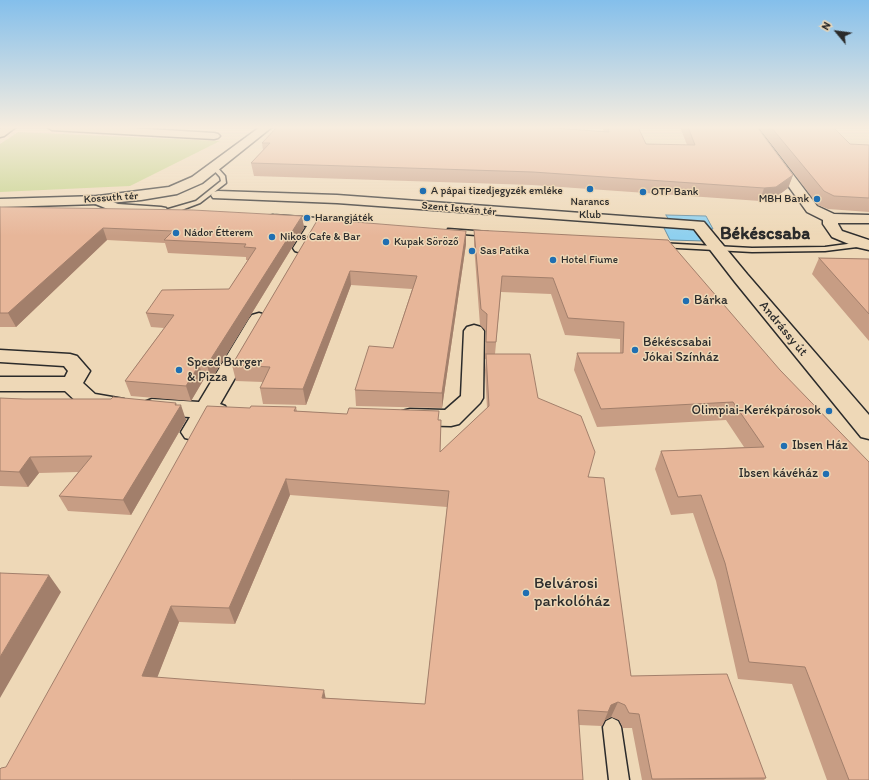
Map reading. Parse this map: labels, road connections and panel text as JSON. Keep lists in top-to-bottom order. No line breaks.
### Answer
{"streets":{"street":["Kossuth tér","Szent István tér","Andrássy út"]},"crossings":[["Szent István tér","Andrássy út"]],"districts":["Békéscsaba"],"places":["Narancs Klub","A pápai tizedjegyzék emléke","OTP Bank","MBH Bank","Harangjáték","Nádor Étterem","Nikos Cafe & Bar","Kupak Söröző","Sas Patika","Hotel Fiume","Bárka","Békéscsabai Jókai Színház","Speed Burger & Pizza","Olimpiai-Kerékpárosok","Ibsen Ház","Ibsen kávéház","Belvárosi parkolóház"],"north":"top left"}
